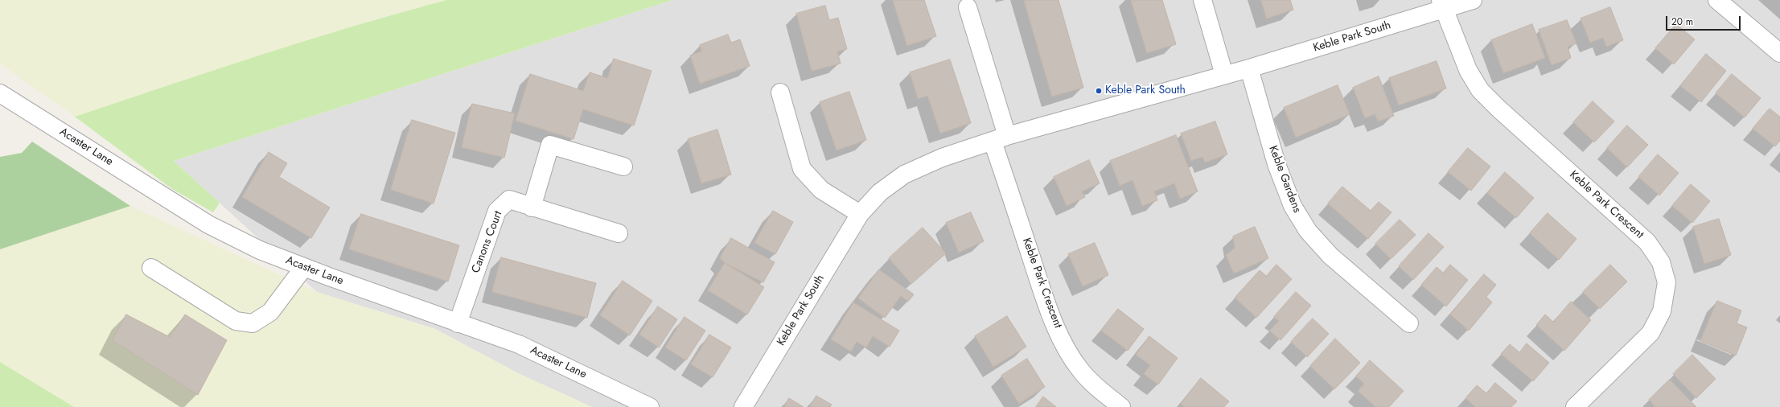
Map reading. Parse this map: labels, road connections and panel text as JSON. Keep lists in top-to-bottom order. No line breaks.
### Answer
{"streets":{"street":["Keble Park South","Acaster Lane","Keble Gardens","Keble Park Crescent","Canons Court"]},"crossings":[["Keble Park South","Keble Gardens"],["Keble Park South","Keble Park Crescent"],["Acaster Lane","Canons Court"]],"places":["Keble Park South"],"scale_bar":"20 m"}
